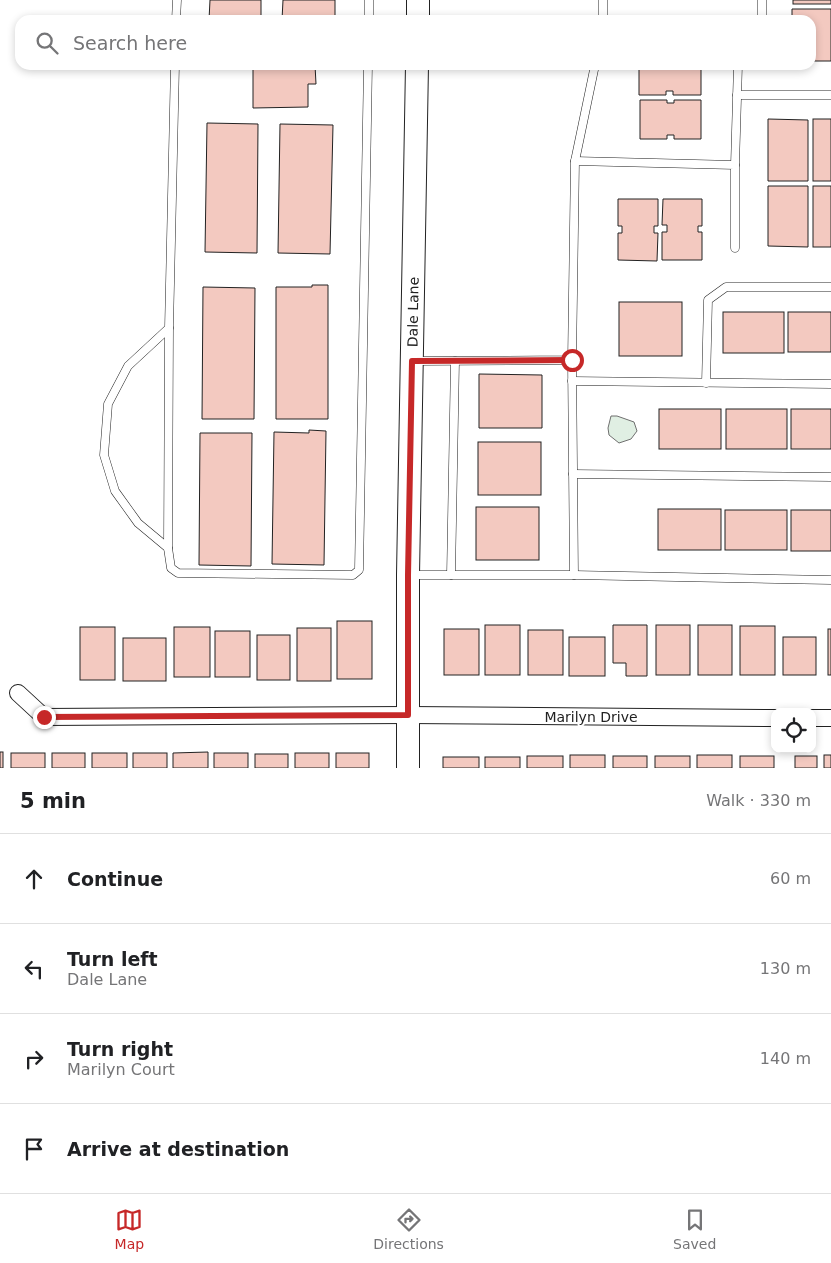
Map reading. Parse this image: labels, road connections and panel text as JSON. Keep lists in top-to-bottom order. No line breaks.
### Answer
{"streets":{"street":["Dale Lane","Marilyn Drive"]},"crossings":[["Dale Lane","Marilyn Drive"]],"page":{"search":"Search here","heading":["5 min","Walk · 330 m"],"list":[["Continue","60 m"],["Turn left","Dale Lane","130 m"],["Turn right","Marilyn Court","140 m"],"Arrive at destination"],"nav":["Map","Directions","Saved"]}}
